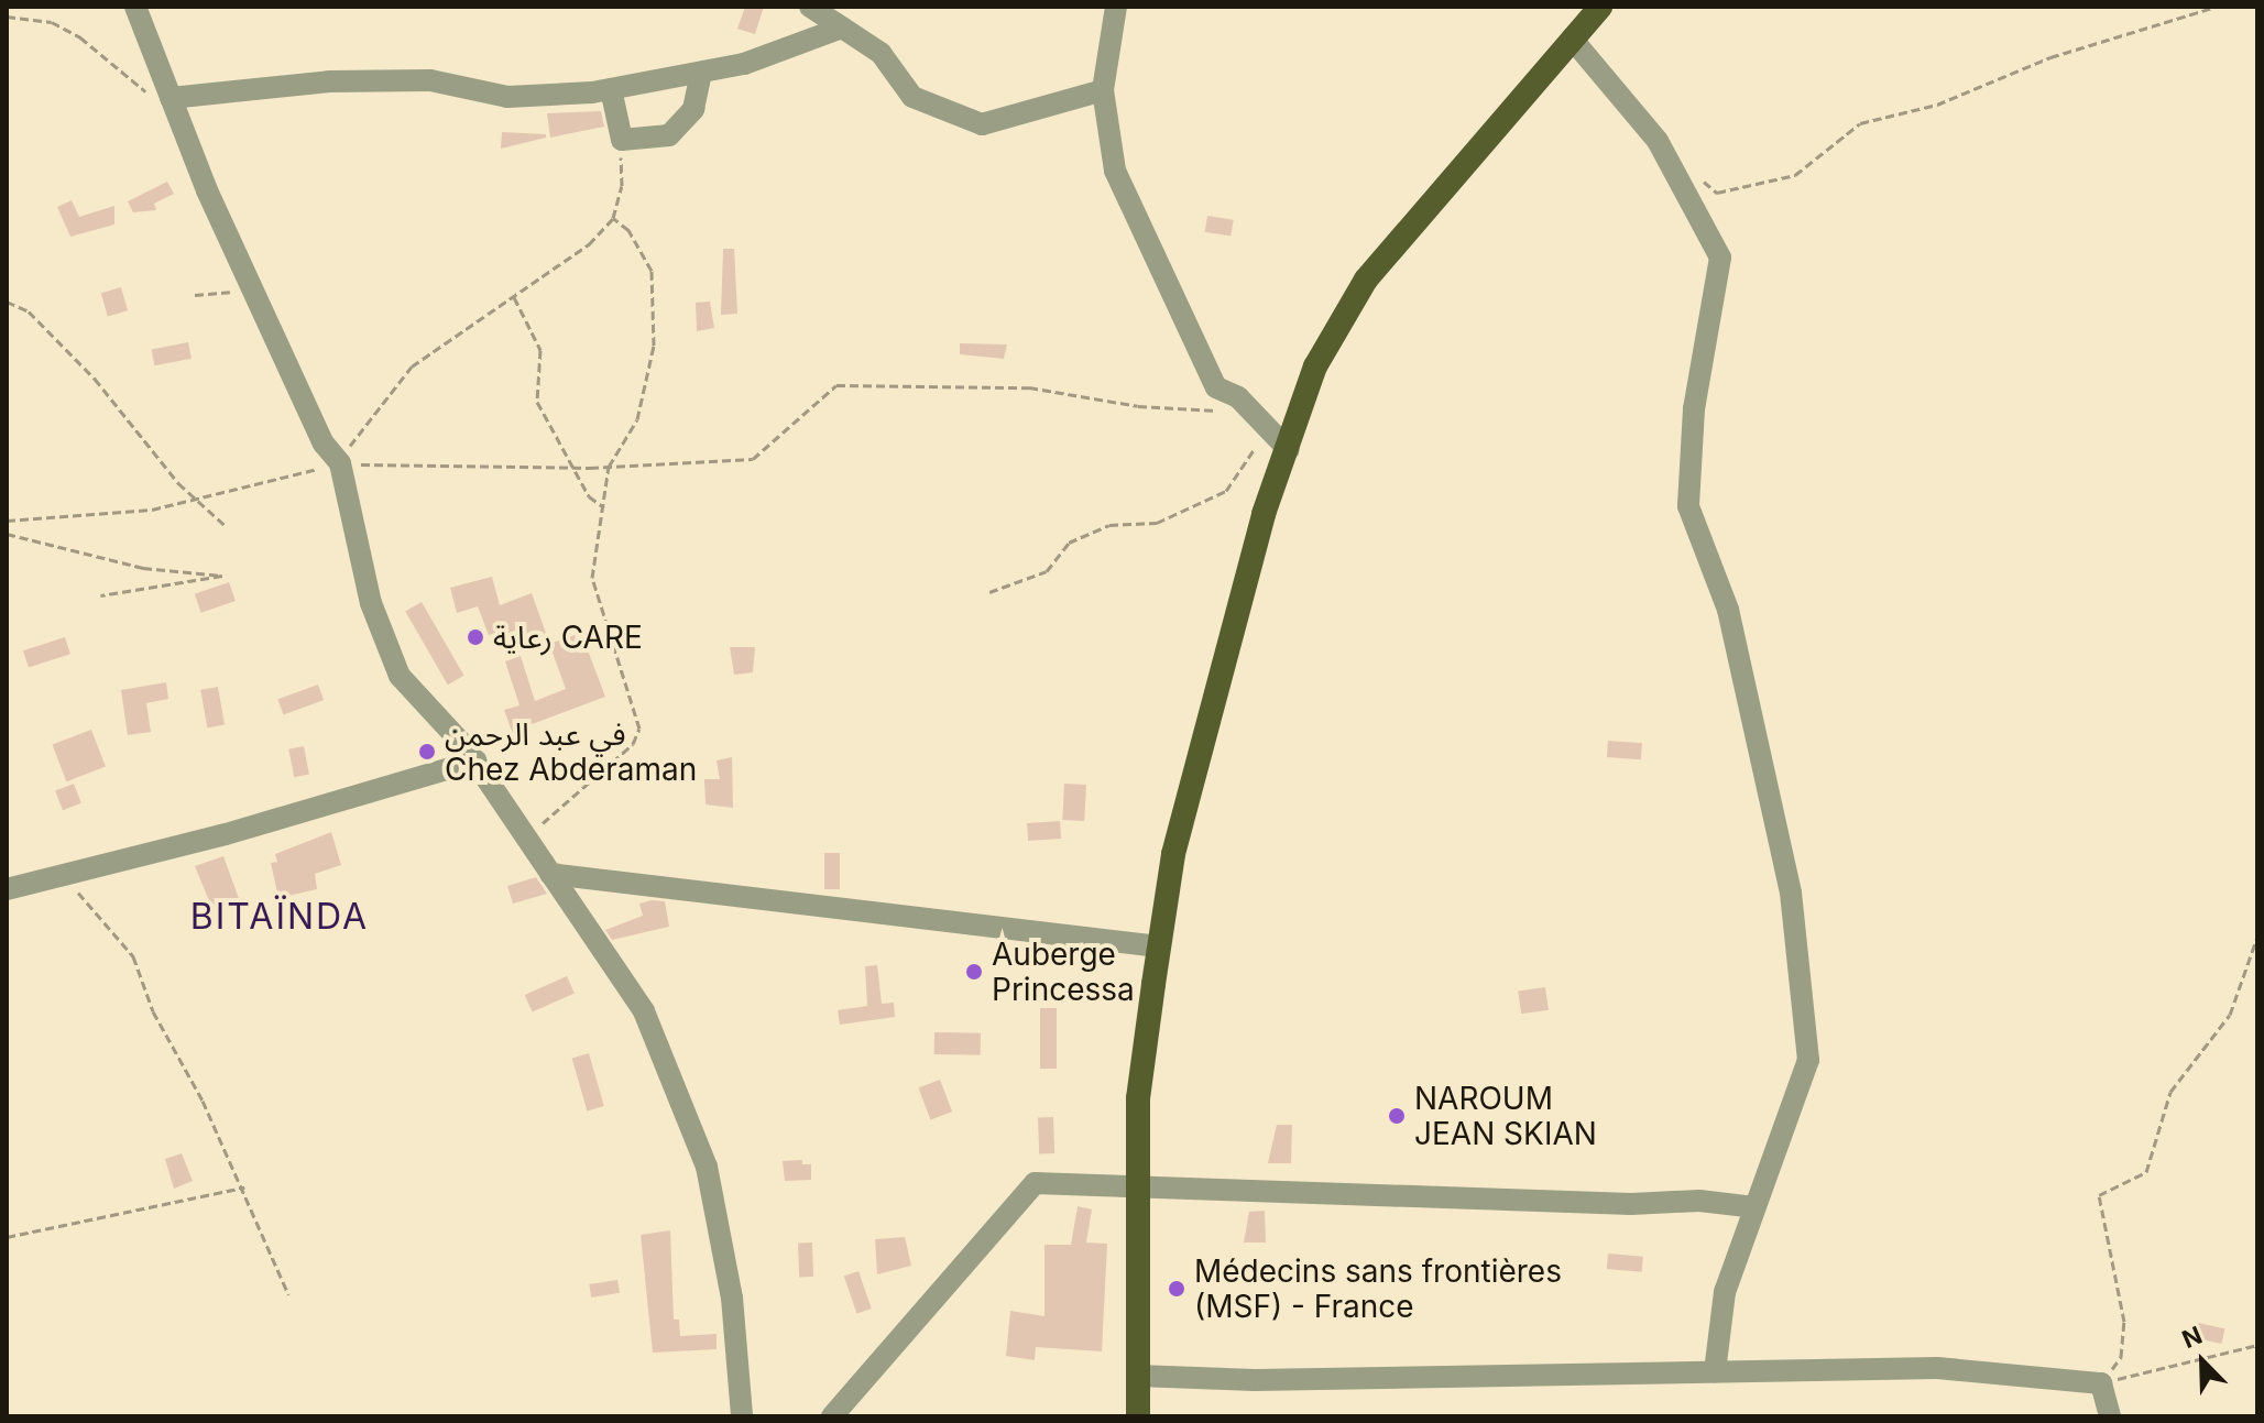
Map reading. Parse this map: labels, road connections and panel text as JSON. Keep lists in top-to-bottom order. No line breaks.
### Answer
{"districts":["BITAÏNDA"],"places":["رعاية CARE","في عبد الرحمن Chez Abderaman","Auberge Princessa","NAROUM JEAN SKIAN","Médecins sans frontières (MSF) - France"],"north":"top left"}
